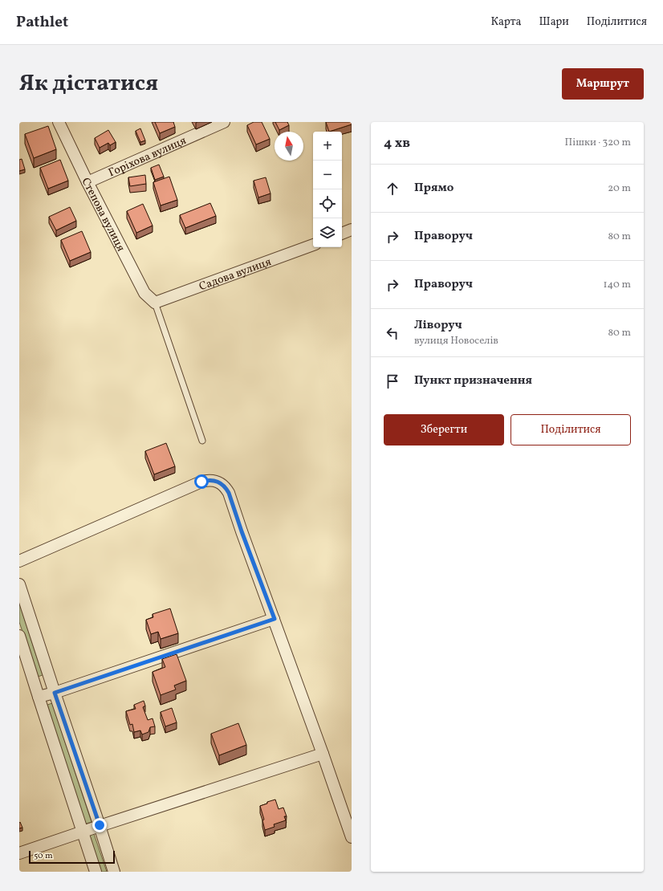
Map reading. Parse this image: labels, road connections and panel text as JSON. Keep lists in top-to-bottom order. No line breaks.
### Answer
{"streets":{"street":["Горіхова вулиця","Степова вулиця","Садова вулиця"]},"crossings":[["Горіхова вулиця","Степова вулиця"],["Степова вулиця","Садова вулиця"]],"scale_bar":"50 m","north":"top","page":{"header":"Pathlet","nav":["Карта","Шари","Поділитися"],"title":"Як дістатися","buttons":["Маршрут",["Зберегти","Поділитися"]],"heading":["4 хв","Пішки · 320 m"],"map_buttons":["+","−"],"list":[["Прямо","20 m"],["Праворуч","80 m"],["Праворуч","140 m"],["Ліворуч","вулиця Новоселів","80 m"],"Пункт призначення"],"scale":"50 m"}}
